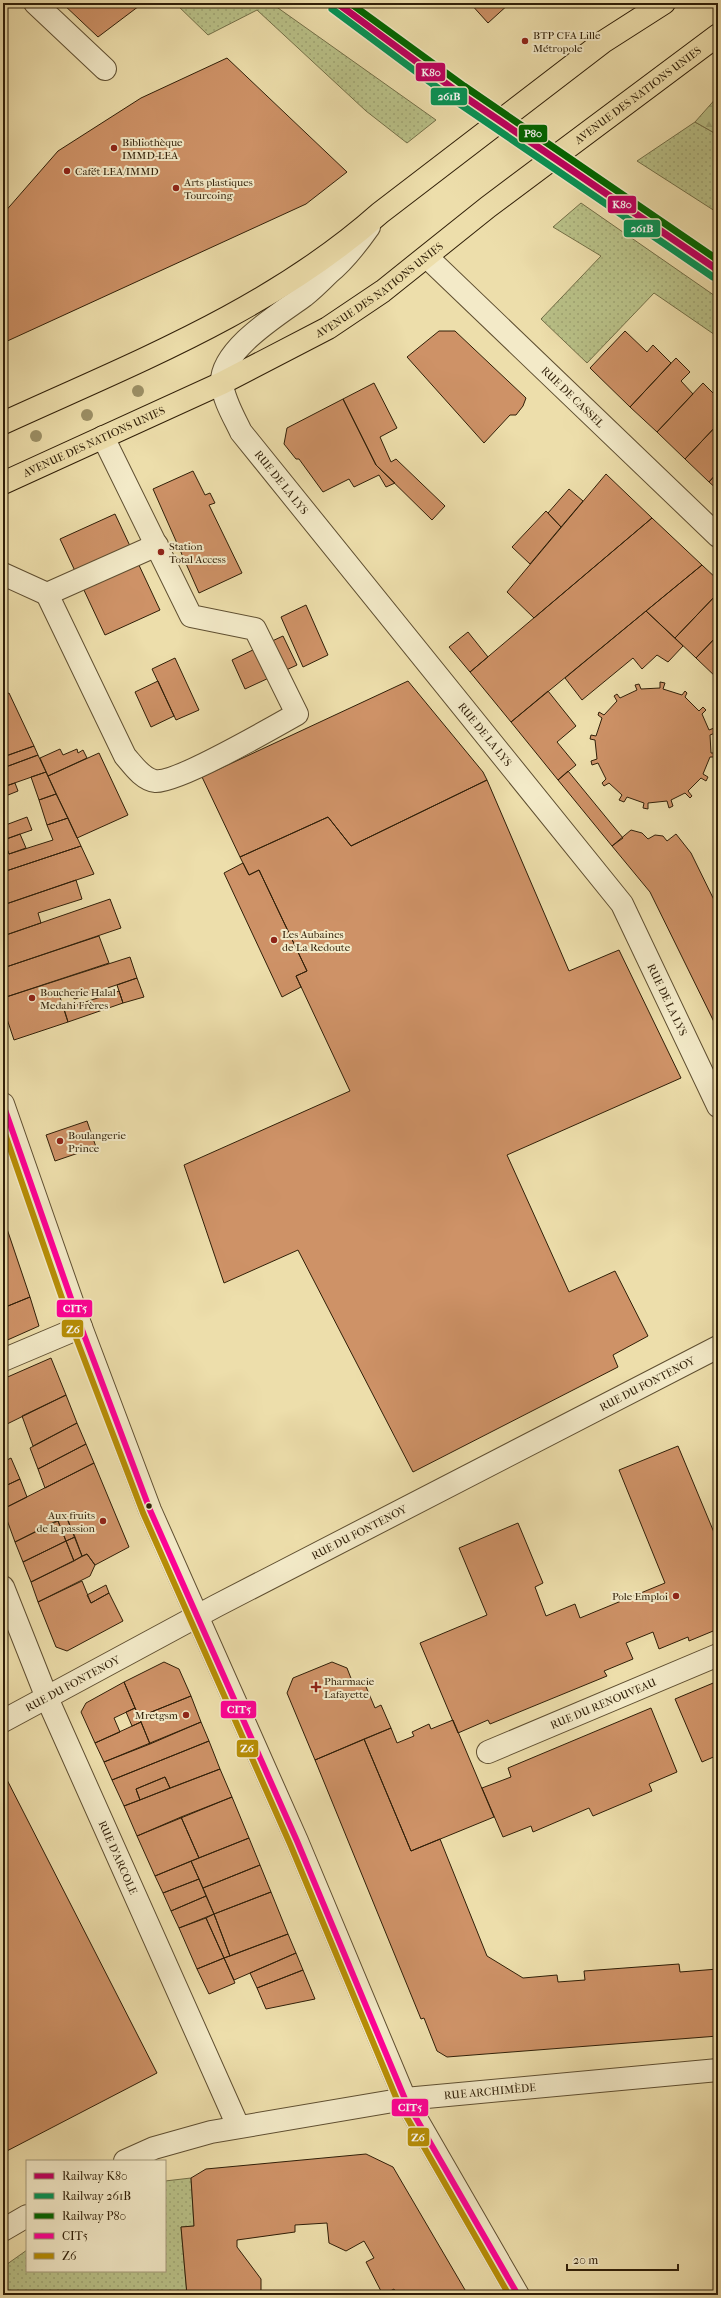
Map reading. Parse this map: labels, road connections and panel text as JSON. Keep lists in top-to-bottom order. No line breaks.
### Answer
{"streets":{"main road":["AVENUE DES NATIONS UNIES"],"street":["RUE DE CASSEL","RUE DE LA LYS","RUE DU FONTENOY","RUE DU RENOUVEAU","RUE D'ARCOLE","RUE ARCHIMÈDE"]},"crossings":[["AVENUE DES NATIONS UNIES","RUE DE CASSEL"],["AVENUE DES NATIONS UNIES","RUE DE LA LYS"],["RUE DU FONTENOY","RUE D'ARCOLE"],["RUE D'ARCOLE","RUE ARCHIMÈDE"]],"places":{"other":["BTP CFA Lille Métropole","Bibliothèque IMMD-LEA","Cafét LEA/IMMD","Arts plastiques Tourcoing","Station Total Access","Les Aubaines de La Redoute","Boucherie Halal Medahi Frères","Boulangerie Prince","Aux fruits de la passion","Pole Emploi","Mretgsm"],"health":["Pharmacie Lafayette"]},"lines":["rail line K80","rail line P80","rail line 261B","transit line CIT5","transit line Z6"],"legend":["Railway K80","Railway 261B","Railway P80","CIT5","Z6"],"scale_bar":"20 m"}
